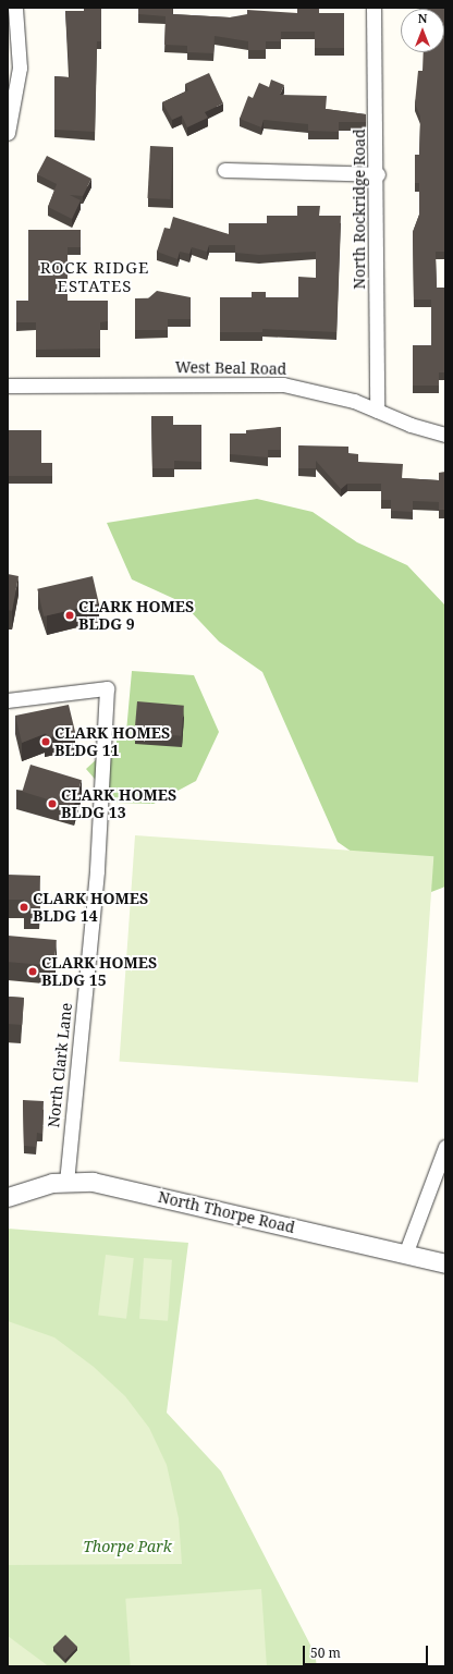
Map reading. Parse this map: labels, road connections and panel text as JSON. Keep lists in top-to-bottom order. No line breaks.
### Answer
{"streets":{"street":["North Rockridge Road","West Beal Road","North Clark Lane","North Thorpe Road"]},"crossings":[["North Rockridge Road","West Beal Road"],["North Clark Lane","North Thorpe Road"]],"districts":["ROCK RIDGE ESTATES"],"parks":["Thorpe Park"],"places":["CLARK HOMES BLDG 9","CLARK HOMES BLDG 11","CLARK HOMES BLDG 13","CLARK HOMES BLDG 14","CLARK HOMES BLDG 15"],"scale_bar":"50 m","north":"top"}
